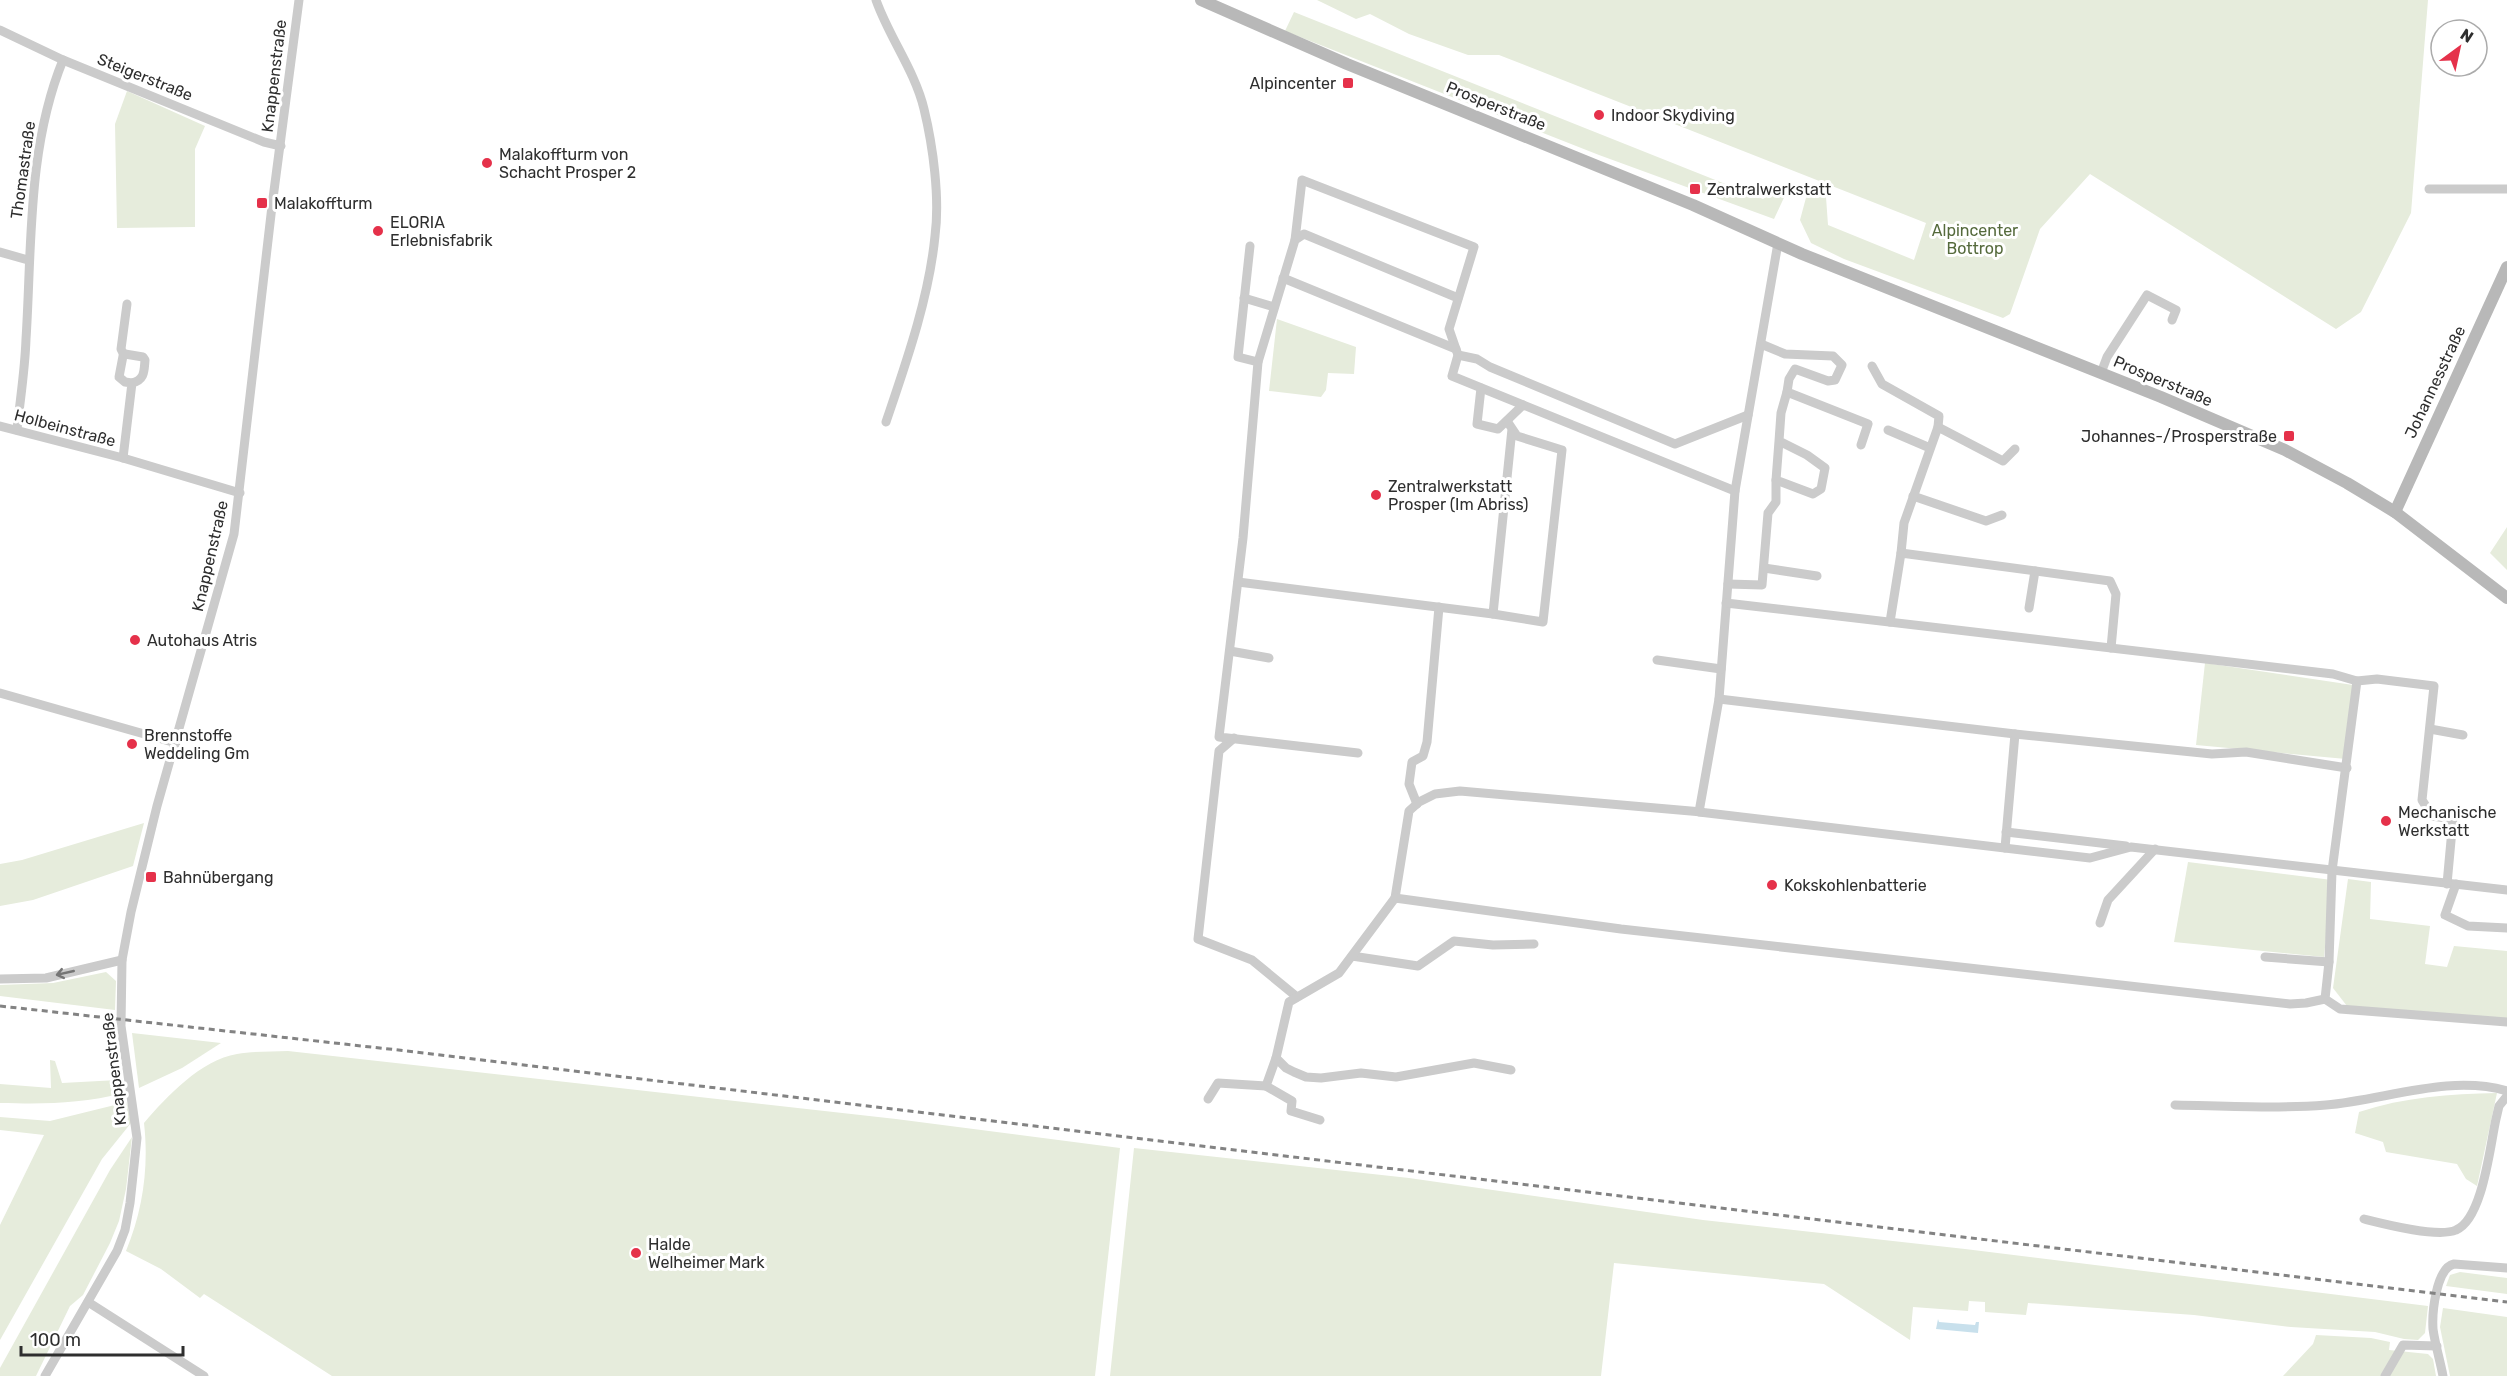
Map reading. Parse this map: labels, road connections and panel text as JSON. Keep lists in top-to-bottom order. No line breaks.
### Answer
{"streets":{"main road":["Prosperstraße","Johannesstraße"],"street":["Knappenstraße","Steigerstraße","Thomastraße","Holbeinstraße"]},"crossings":[["Knappenstraße","Steigerstraße"],["Knappenstraße","Holbeinstraße"],["Steigerstraße","Thomastraße"],["Prosperstraße","Johannesstraße"],["Thomastraße","Holbeinstraße"]],"parks":["Alpincenter Bottrop"],"places":{"transit":["Alpincenter","Zentralwerkstatt","Malakoffturm","Johannes-/Prosperstraße","Bahnübergang"],"other":["Indoor Skydiving","Malakoffturm von Schacht Prosper 2","ELORIA Erlebnisfabrik","Zentralwerkstatt Prosper (Im Abriss)","Autohaus Atris","Brennstoffe Weddeling Gm","Mechanische Werkstatt","Kokskohlenbatterie","Halde Welheimer Mark"]},"scale_bar":"100 m","north":"top right"}
